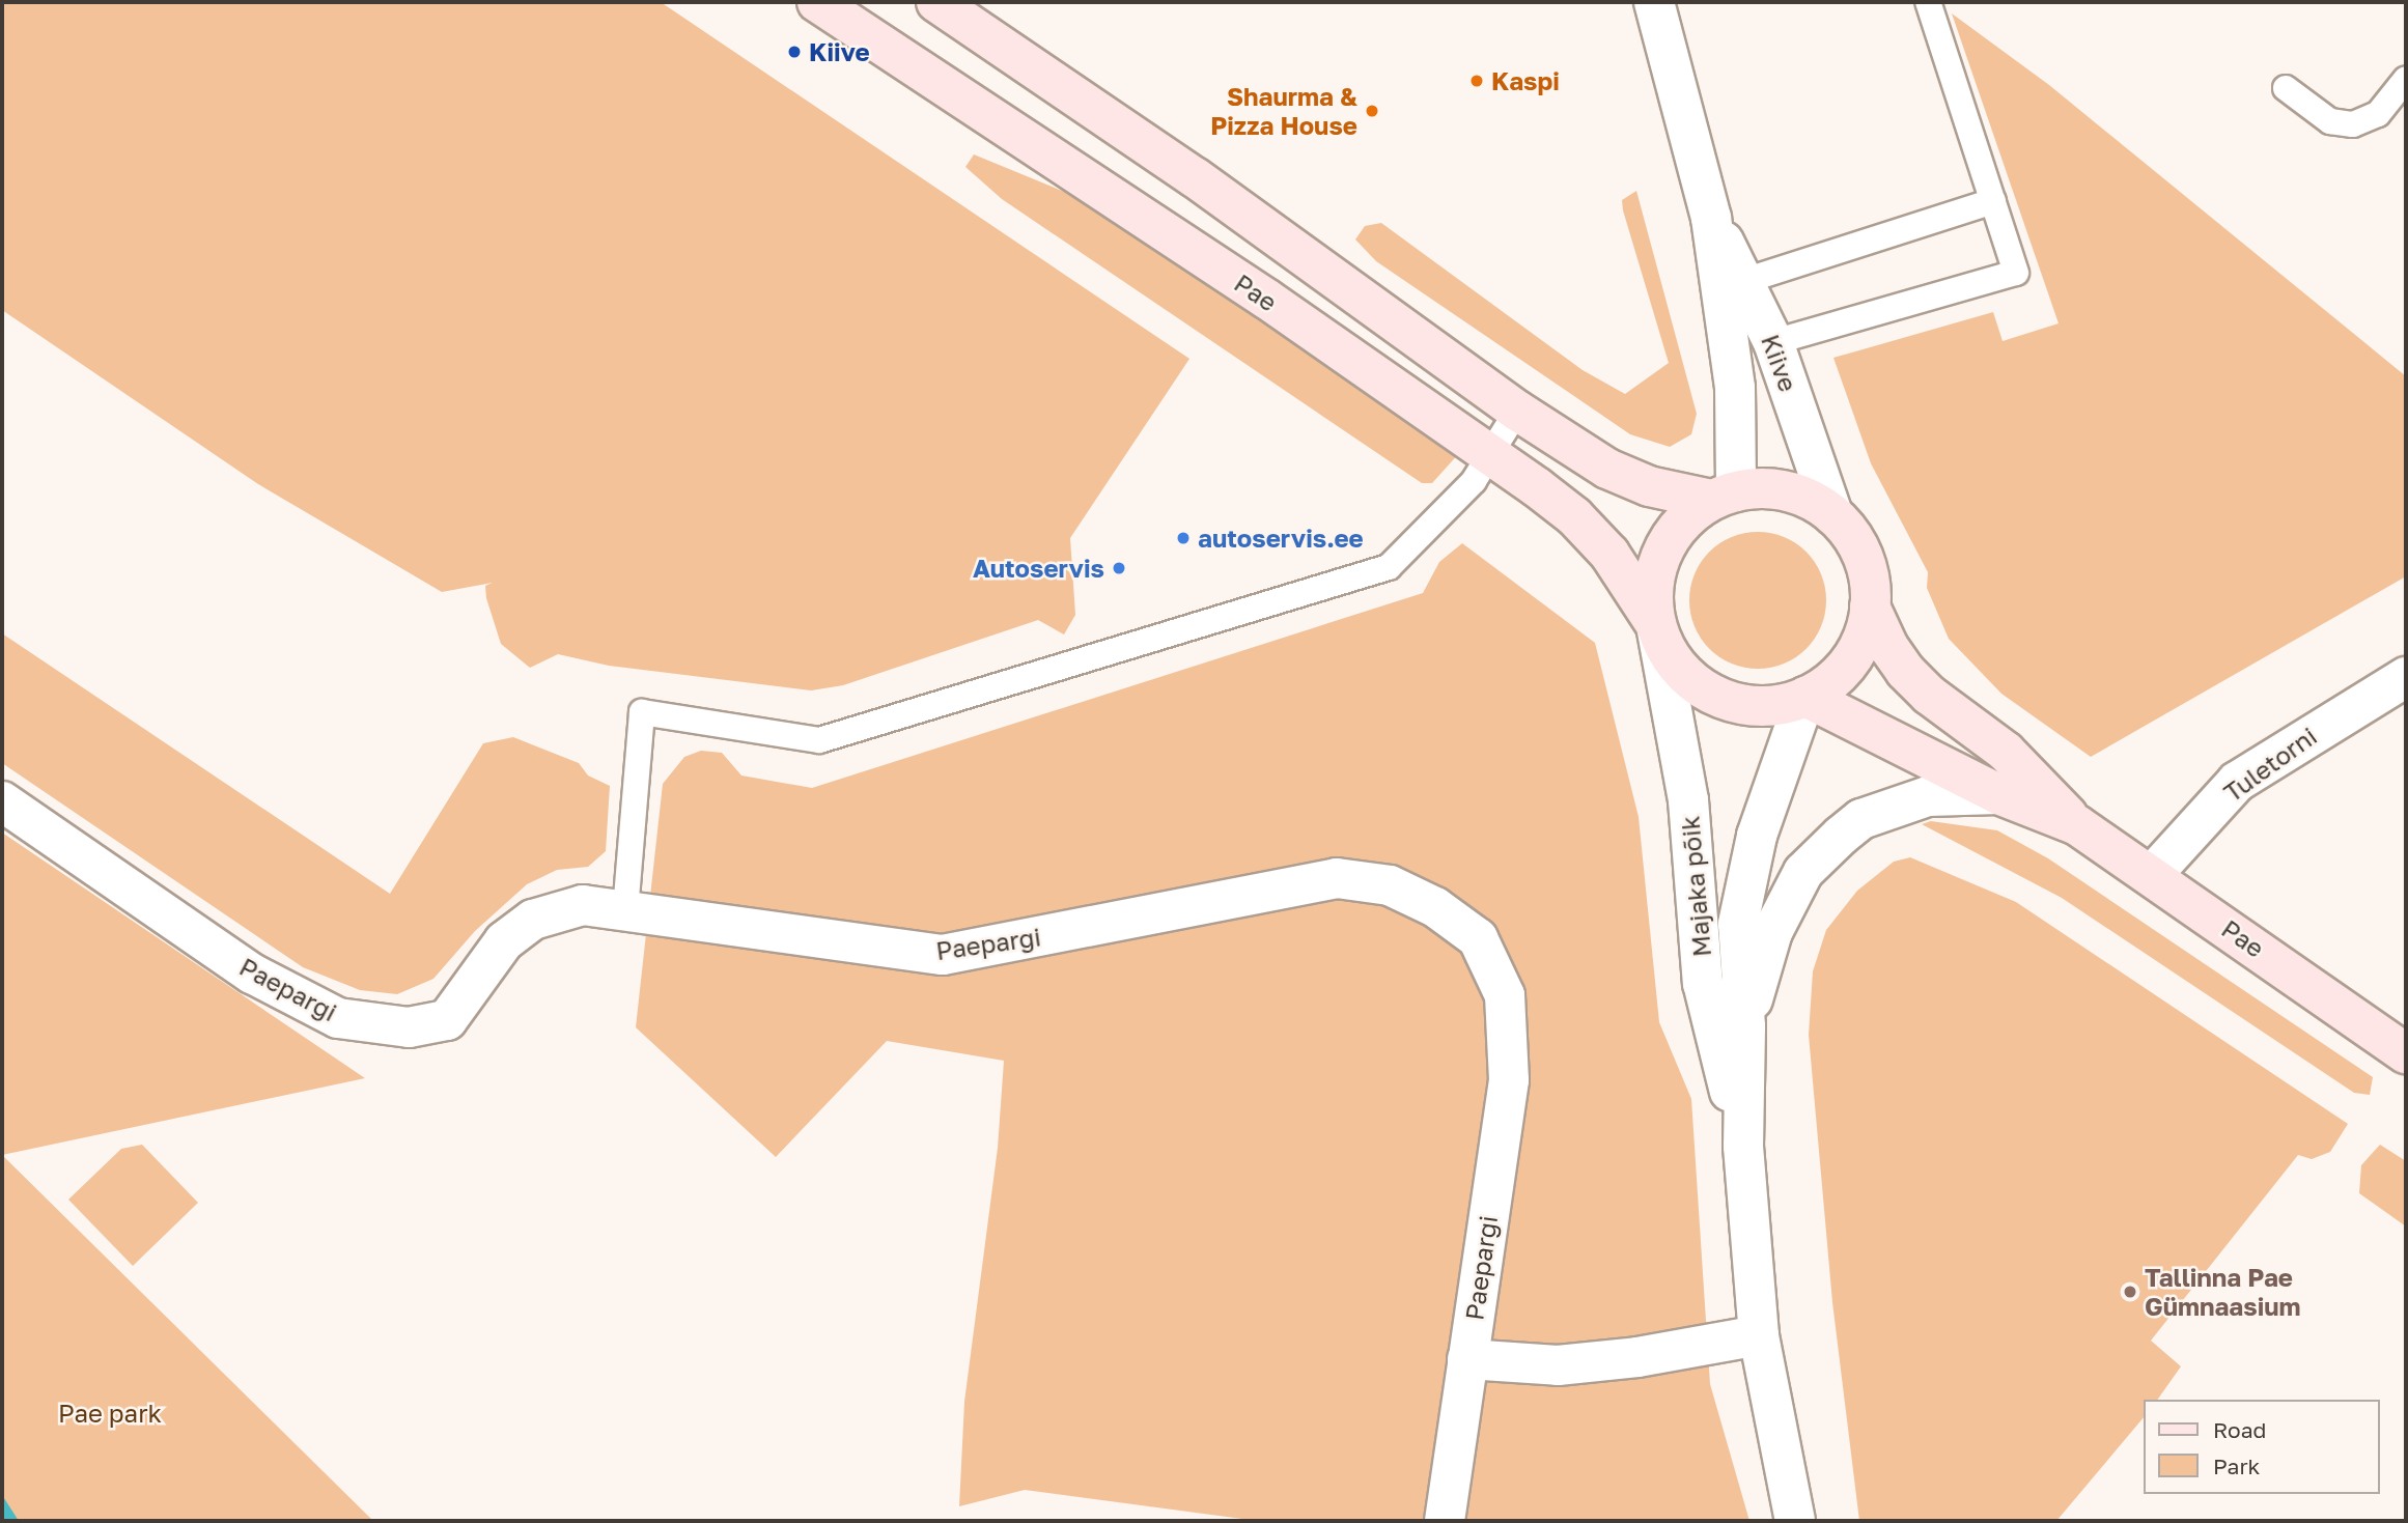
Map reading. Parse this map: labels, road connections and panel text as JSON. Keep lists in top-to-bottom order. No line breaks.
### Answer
{"streets":{"main road":["Pae"],"street":["Kiive","Tuletorni","Majaka põik","Paepargi"]},"crossings":[["Pae","Kiive"],["Pae","Tuletorni"],["Pae","Majaka põik"],["Kiive","Majaka põik"]],"parks":["Pae park"],"places":["Kiive","Kaspi","Shaurma & Pizza House","autoservis.ee","Autoservis","Tallinna Pae Gümnaasium"],"legend":["Road","Park"]}
